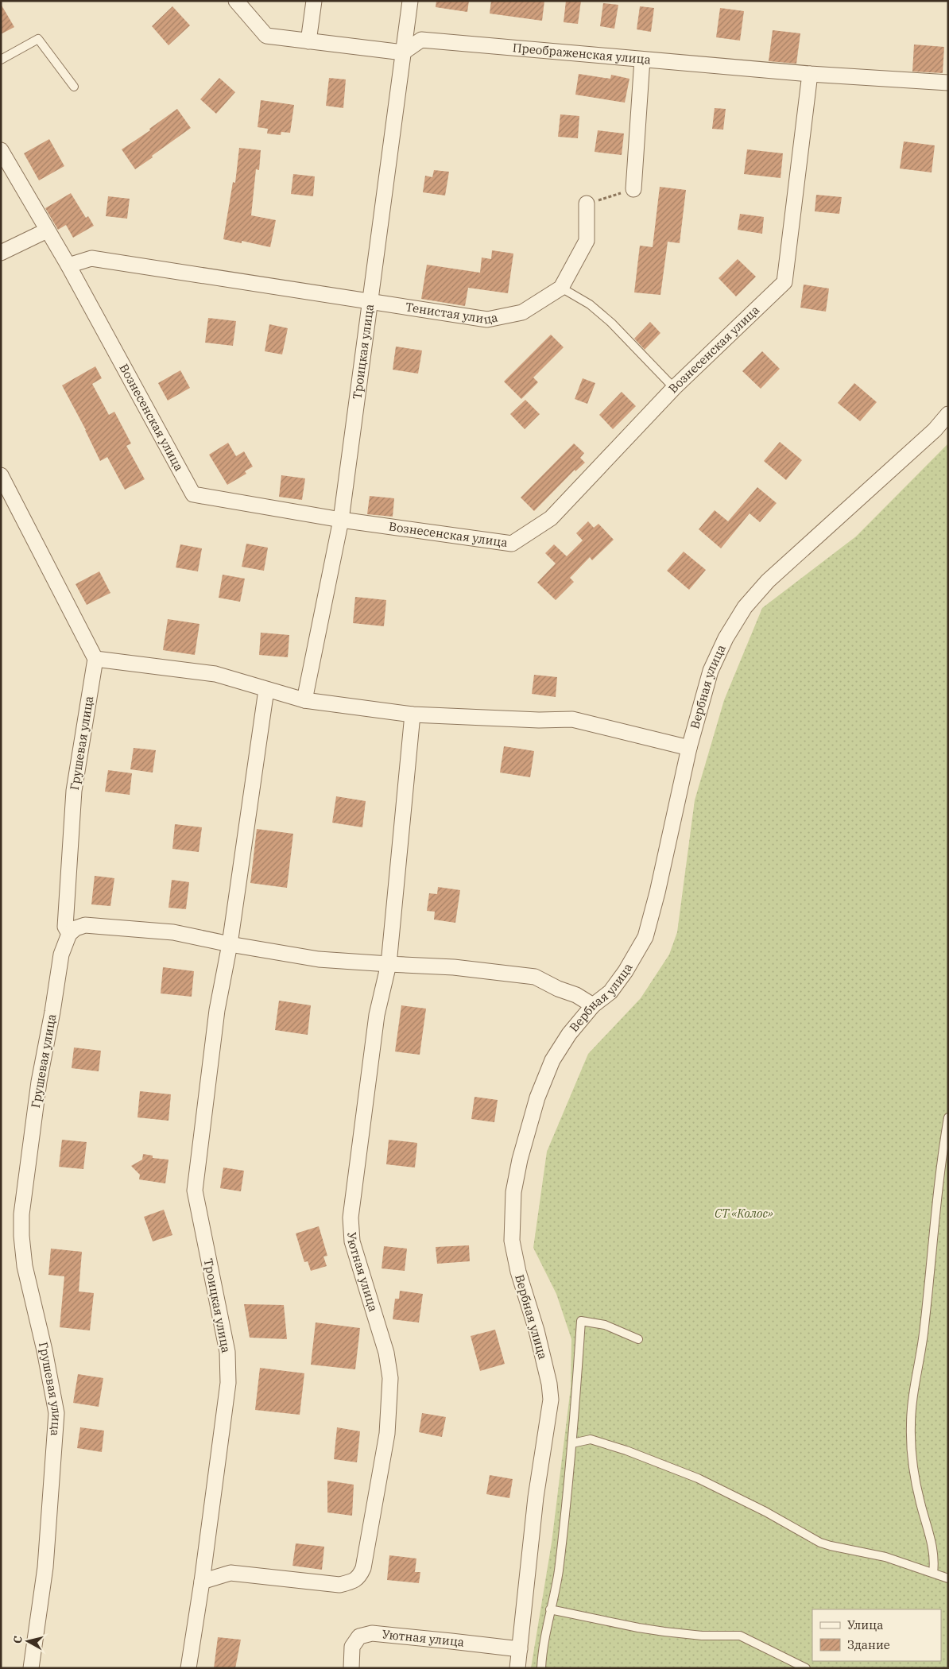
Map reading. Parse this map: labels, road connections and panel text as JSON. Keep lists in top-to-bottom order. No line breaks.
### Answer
{"streets":{"street":["Преображенская улица","Тенистая улица","Вознесенская улица","Троицкая улица","Вербная улица","Грушевая улица","Уютная улица"]},"crossings":[["Преображенская улица","Вознесенская улица"],["Преображенская улица","Троицкая улица"],["Тенистая улица","Вознесенская улица"],["Тенистая улица","Троицкая улица"],["Вознесенская улица","Троицкая улица"],["Троицкая улица","Уютная улица"],["Вербная улица","Уютная улица"]],"parks":["СТ «Колос»"],"legend":["Улица","Здание"],"north":"left"}
